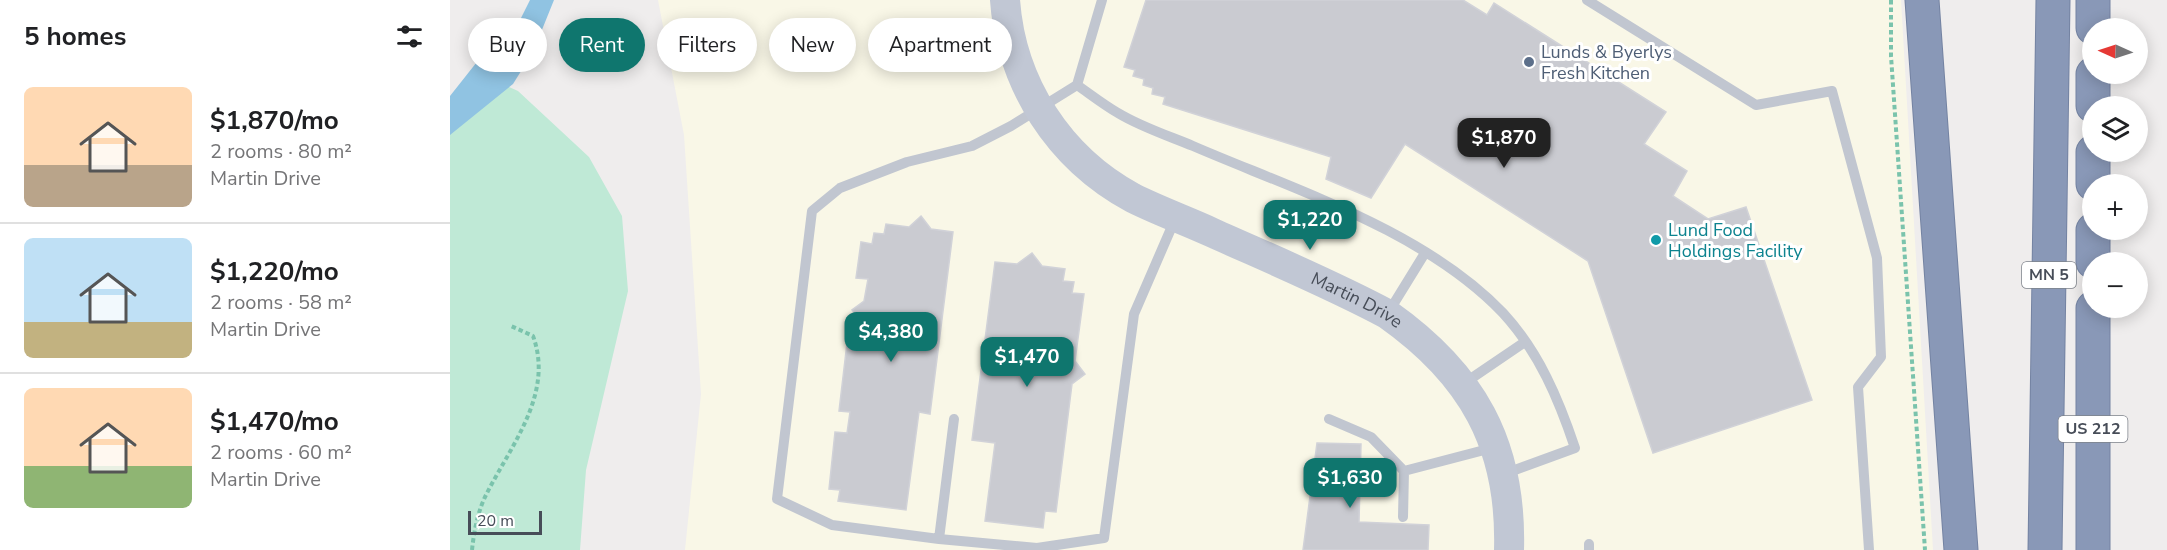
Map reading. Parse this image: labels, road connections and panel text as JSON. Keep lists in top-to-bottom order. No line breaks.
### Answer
{"streets":{"highway":["MN 5","US 212"],"street":["Martin Drive"]},"places":["Lunds & Byerlys Fresh Kitchen","Lund Food Holdings Facility"],"scale_bar":"20 m","north":"left","page":{"heading":"5 homes","map_buttons":["+","−"],"chip":["Buy","Rent","Filters","New","Apartment"],"list":[{"name":"$1,870/mo","note":"2 rooms · 80 m² · Martin Drive"},{"name":"$1,220/mo","note":"2 rooms · 58 m² · Martin Drive"},{"name":"$1,470/mo","note":"2 rooms · 60 m² · Martin Drive"}],"price":["$1,870","$1,220","$4,380","$1,470","$1,630"],"scale":"20 m"}}
